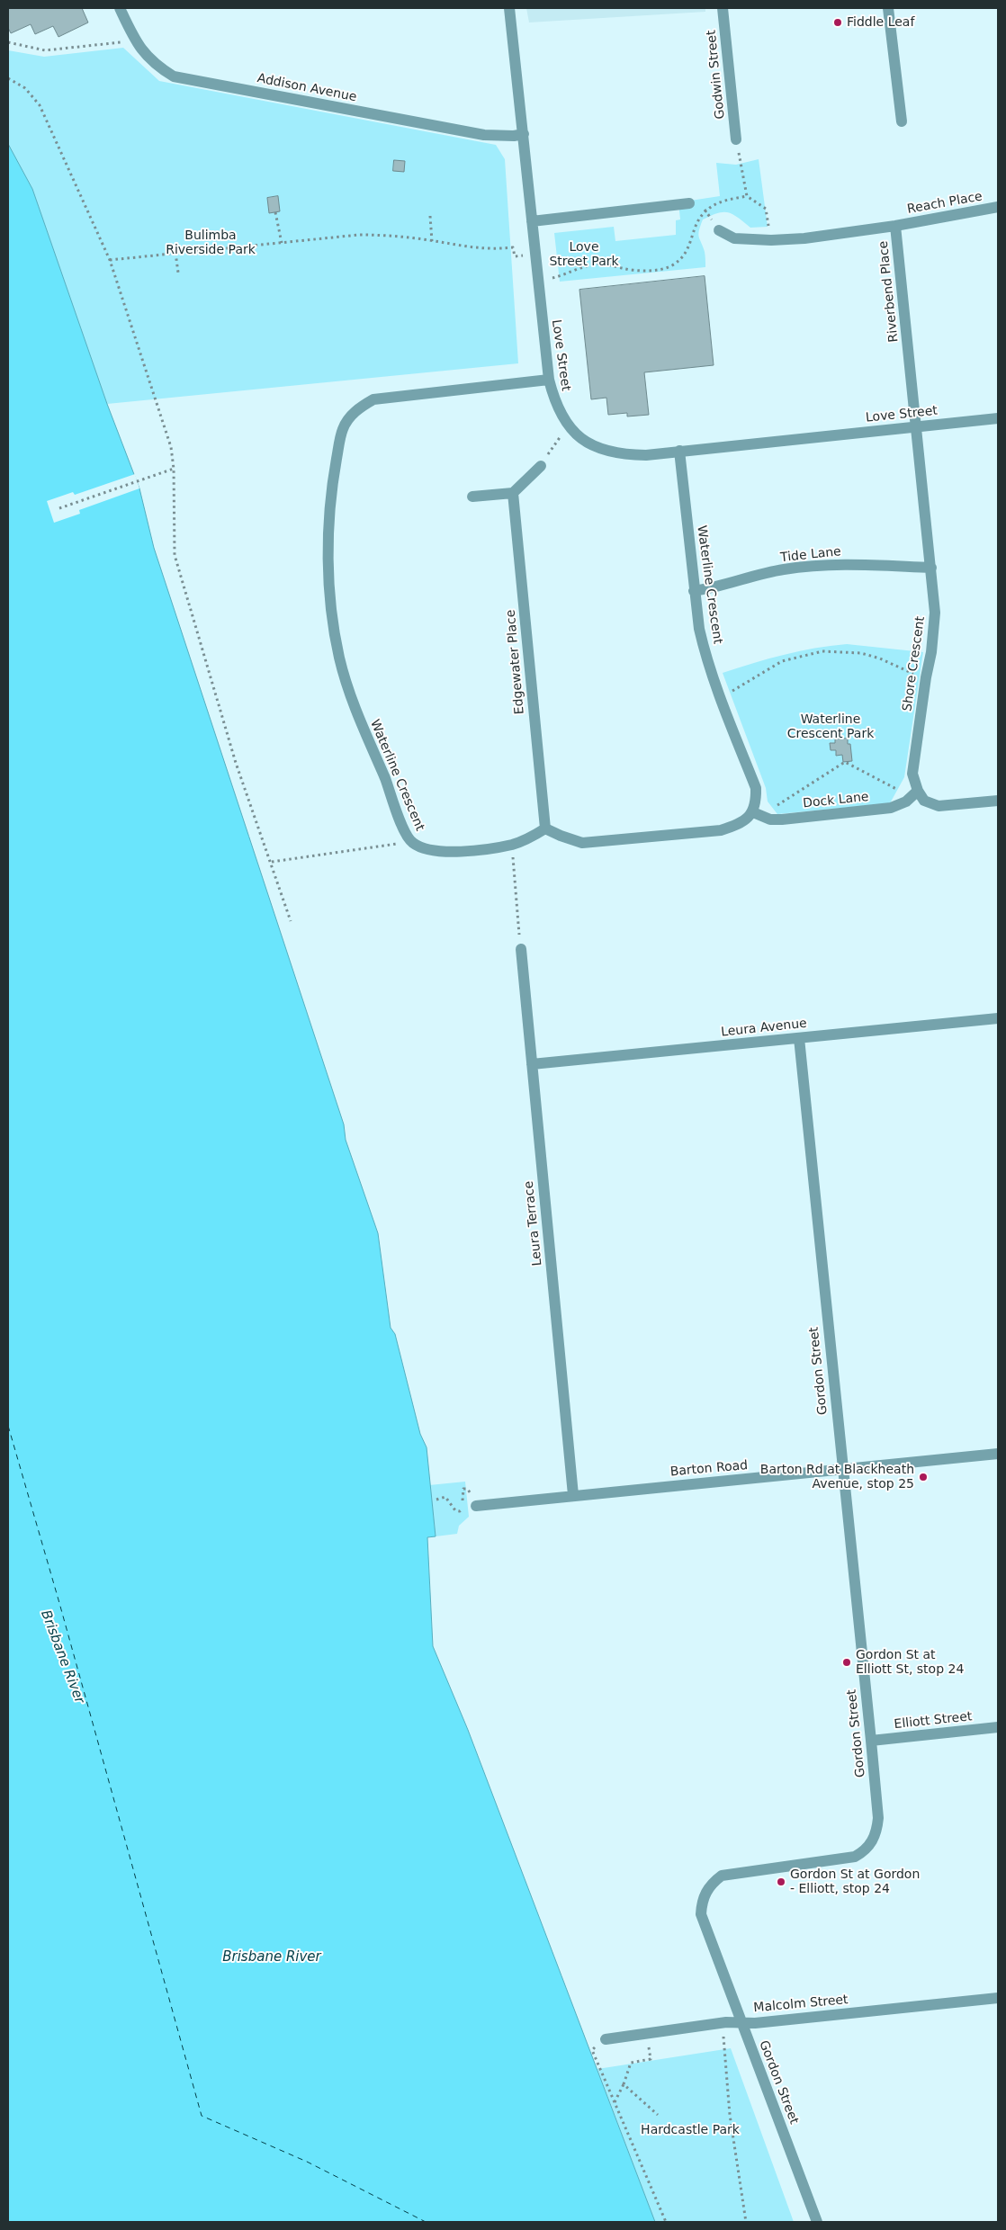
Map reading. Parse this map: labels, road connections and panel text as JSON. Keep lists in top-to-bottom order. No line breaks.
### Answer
{"streets":{"street":["Godwin Street","Addison Avenue","Reach Place","Riverbend Place","Love Street","Tide Lane","Waterline Crescent","Edgewater Place","Shore Crescent","Dock Lane","Leura Avenue","Leura Terrace","Gordon Street","Barton Road","Elliott Street","Malcolm Street"]},"crossings":[["Addison Avenue","Love Street"],["Reach Place","Riverbend Place"],["Riverbend Place","Love Street"],["Riverbend Place","Shore Crescent"],["Love Street","Waterline Crescent"],["Love Street","Shore Crescent"],["Tide Lane","Waterline Crescent"],["Tide Lane","Shore Crescent"],["Waterline Crescent","Edgewater Place"],["Waterline Crescent","Dock Lane"],["Shore Crescent","Dock Lane"],["Leura Avenue","Leura Terrace"],["Leura Avenue","Gordon Street"],["Leura Terrace","Barton Road"],["Gordon Street","Barton Road"],["Gordon Street","Elliott Street"],["Gordon Street","Malcolm Street"]],"water":["Brisbane River"],"parks":["Bulimba Riverside Park","Love Street Park","Waterline Crescent Park","Hardcastle Park"],"places":["Fiddle Leaf","Barton Rd at Blackheath Avenue, stop 25","Gordon St at Elliott St, stop 24","Gordon St at Gordon - Elliott, stop 24"]}
